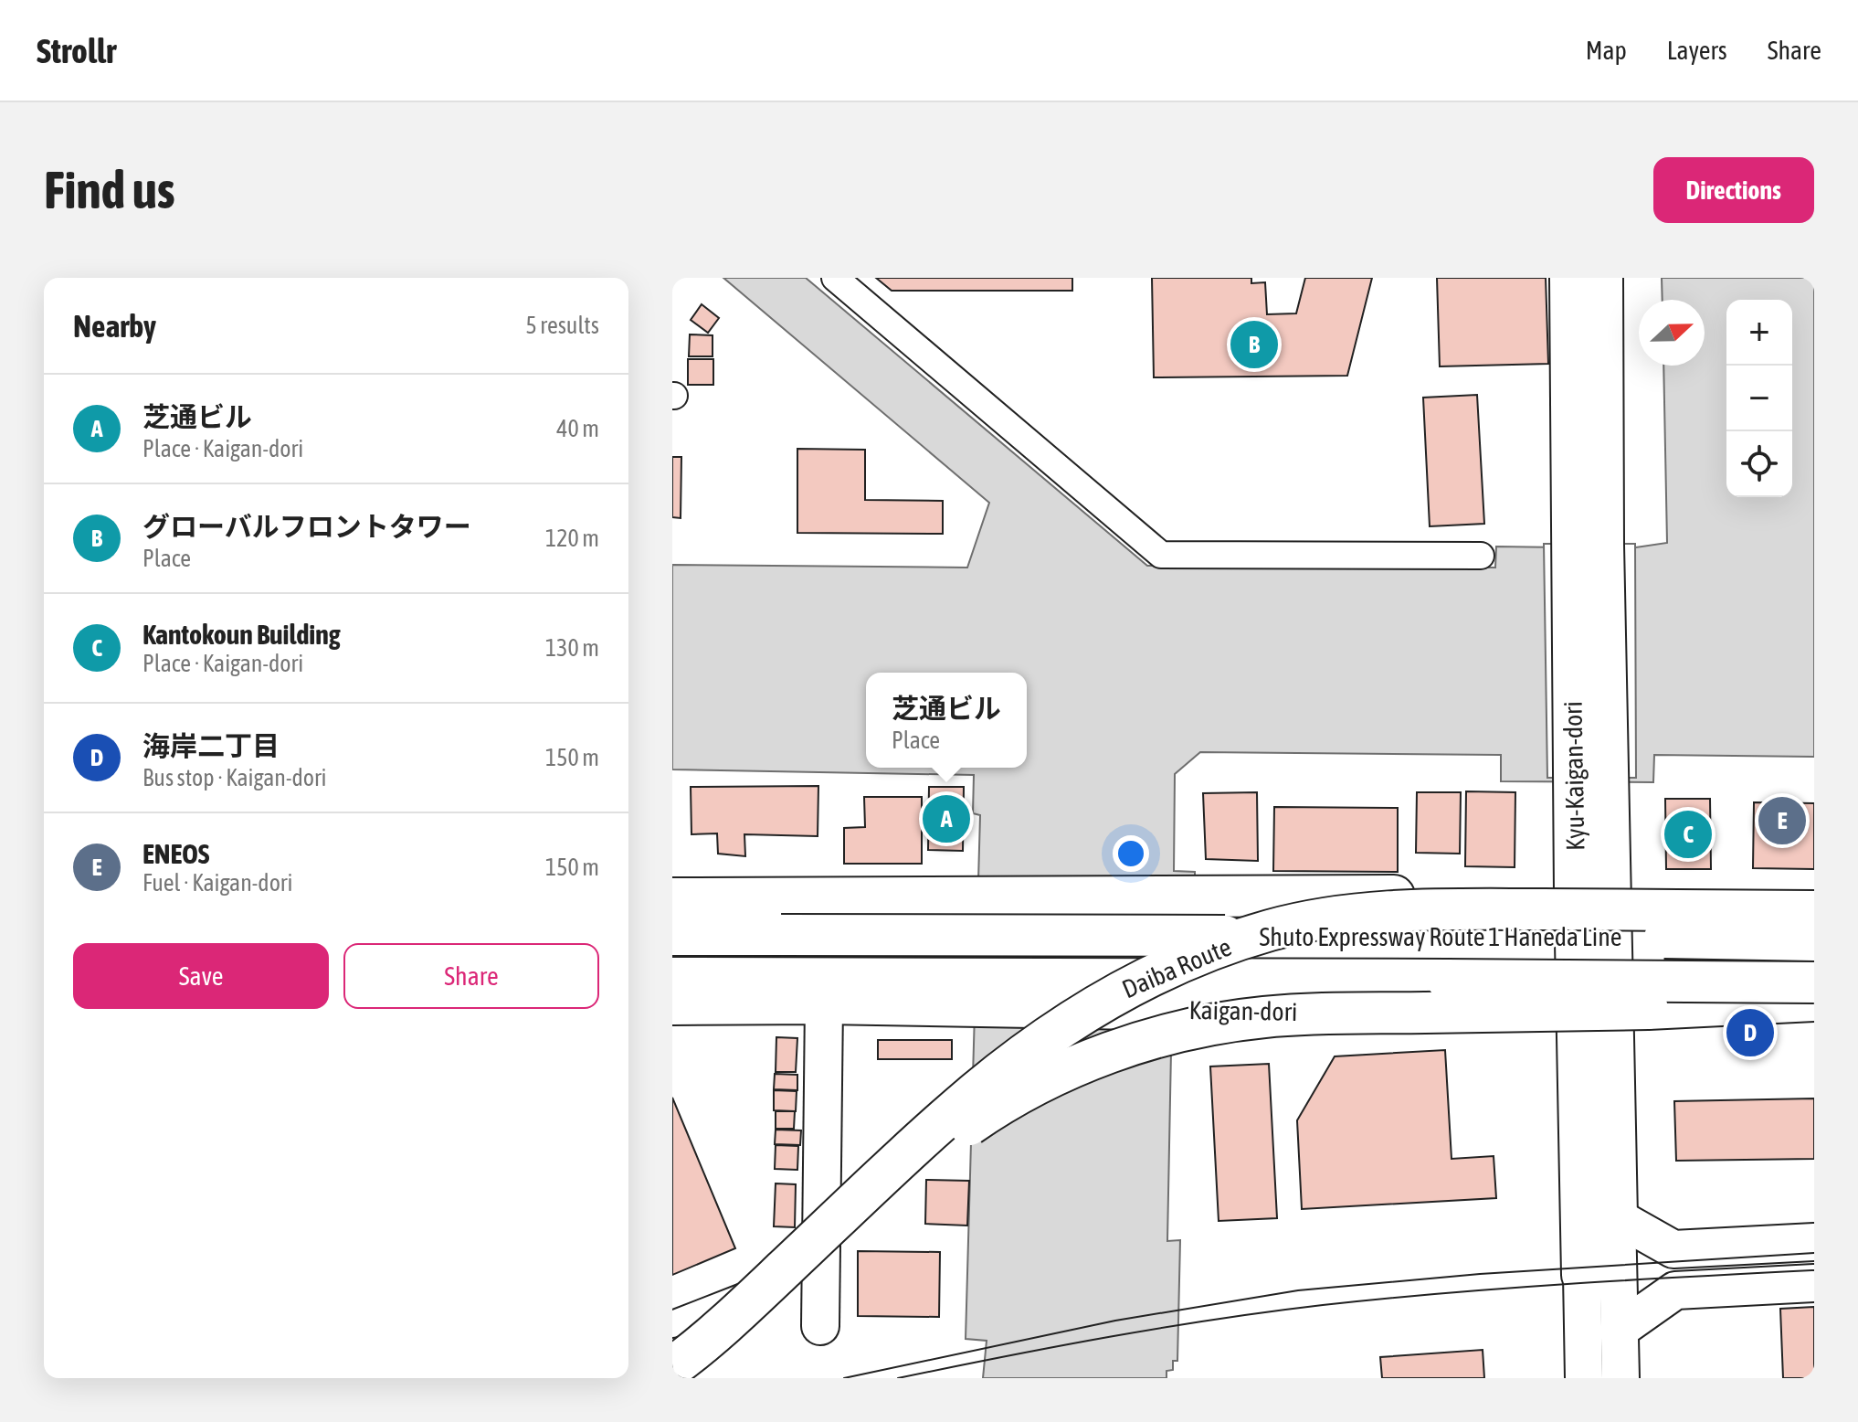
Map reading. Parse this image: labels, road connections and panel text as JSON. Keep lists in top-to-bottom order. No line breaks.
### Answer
{"streets":{"main road":["Kyu-Kaigan-dori","Shuto Expressway Route 1 Haneda Line","Daiba Route","Kaigan-dori"]},"crossings":[["Kyu-Kaigan-dori","Kaigan-dori"],["Shuto Expressway Route 1 Haneda Line","Kaigan-dori"]],"north":"right","page":{"header":"Strollr","nav":["Map","Layers","Share"],"buttons":["Directions",["Save","Share"]],"title":"Find us","heading":["Nearby","5 results"],"map_buttons":["+","−"],"pins":["B","A","E","C","D"],"list":[{"mark":"A","name":"芝通ビル","note":"Place · Kaigan-dori","value":"40 m"},{"mark":"B","name":"グローバルフロントタワー","note":"Place","value":"120 m"},{"mark":"C","name":"Kantokoun Building","note":"Place · Kaigan-dori","value":"130 m"},{"mark":"D","name":"海岸二丁目","note":"Bus stop · Kaigan-dori","value":"150 m"},{"mark":"E","name":"ENEOS","note":"Fuel · Kaigan-dori","value":"150 m"}],"popup":["芝通ビル","Place"]}}
